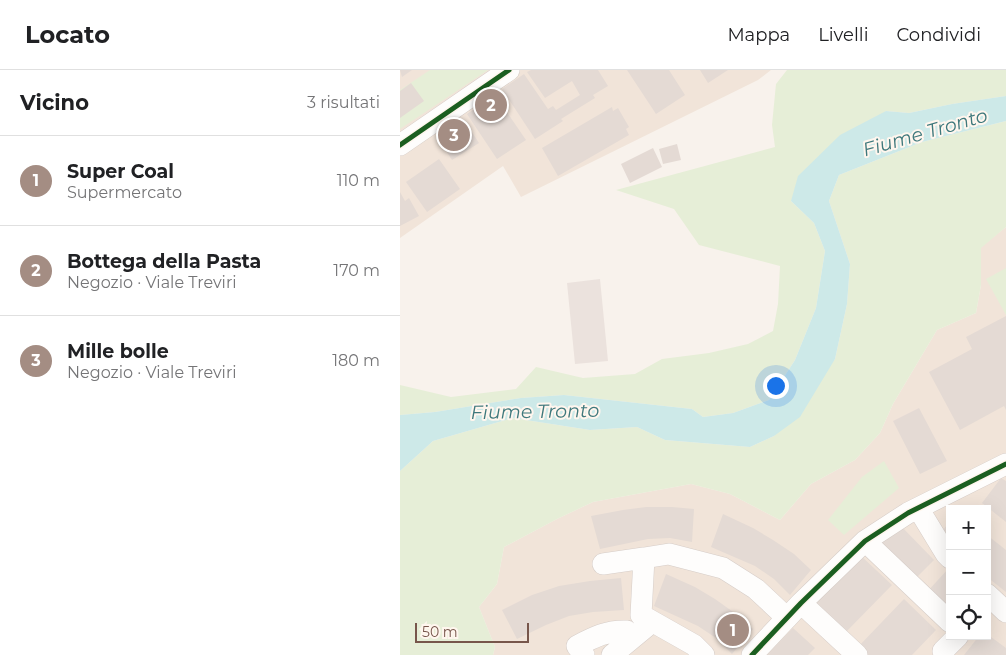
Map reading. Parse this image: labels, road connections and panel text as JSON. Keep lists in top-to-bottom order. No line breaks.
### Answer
{"water":["Fiume Tronto"],"scale_bar":"50 m","page":{"header":"Locato","nav":["Mappa","Livelli","Condividi"],"heading":["Vicino","3 risultati"],"pins":["2","3","1"],"list":[{"mark":"1","name":"Super Coal","note":"Supermercato","value":"110 m"},{"mark":"2","name":"Bottega della Pasta","note":"Negozio · Viale Treviri","value":"170 m"},{"mark":"3","name":"Mille bolle","note":"Negozio · Viale Treviri","value":"180 m"}],"map_buttons":["+","−"],"scale":"50 m"}}
